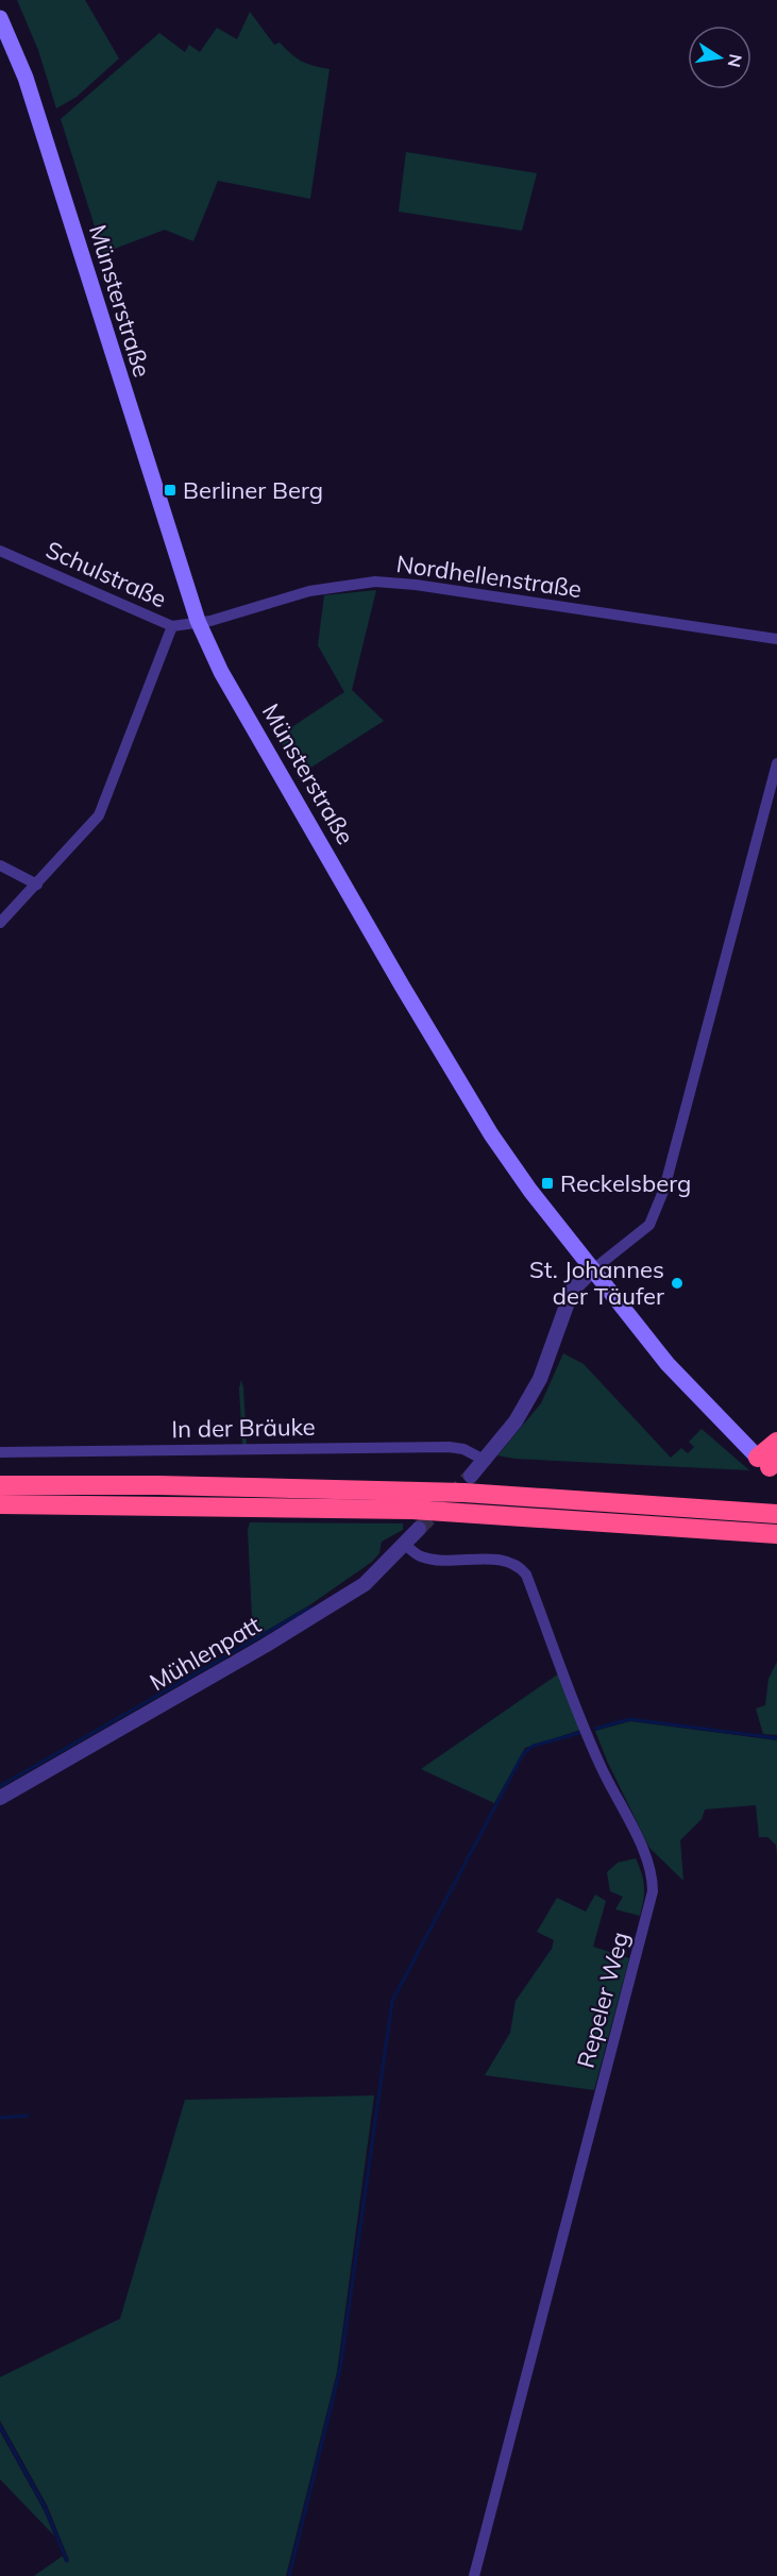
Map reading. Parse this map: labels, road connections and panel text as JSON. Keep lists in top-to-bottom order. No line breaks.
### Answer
{"streets":{"main road":["Münsterstraße"],"street":["Schulstraße","Nordhellenstraße","In der Bräuke","Mühlenpatt","Repeler Weg"]},"crossings":[["Münsterstraße","Schulstraße"],["Münsterstraße","Nordhellenstraße"],["Schulstraße","Nordhellenstraße"],["Mühlenpatt","Repeler Weg"]],"places":{"transit":["Berliner Berg","Reckelsberg"],"other":["St. Johannes der Täufer"]},"north":"right"}
